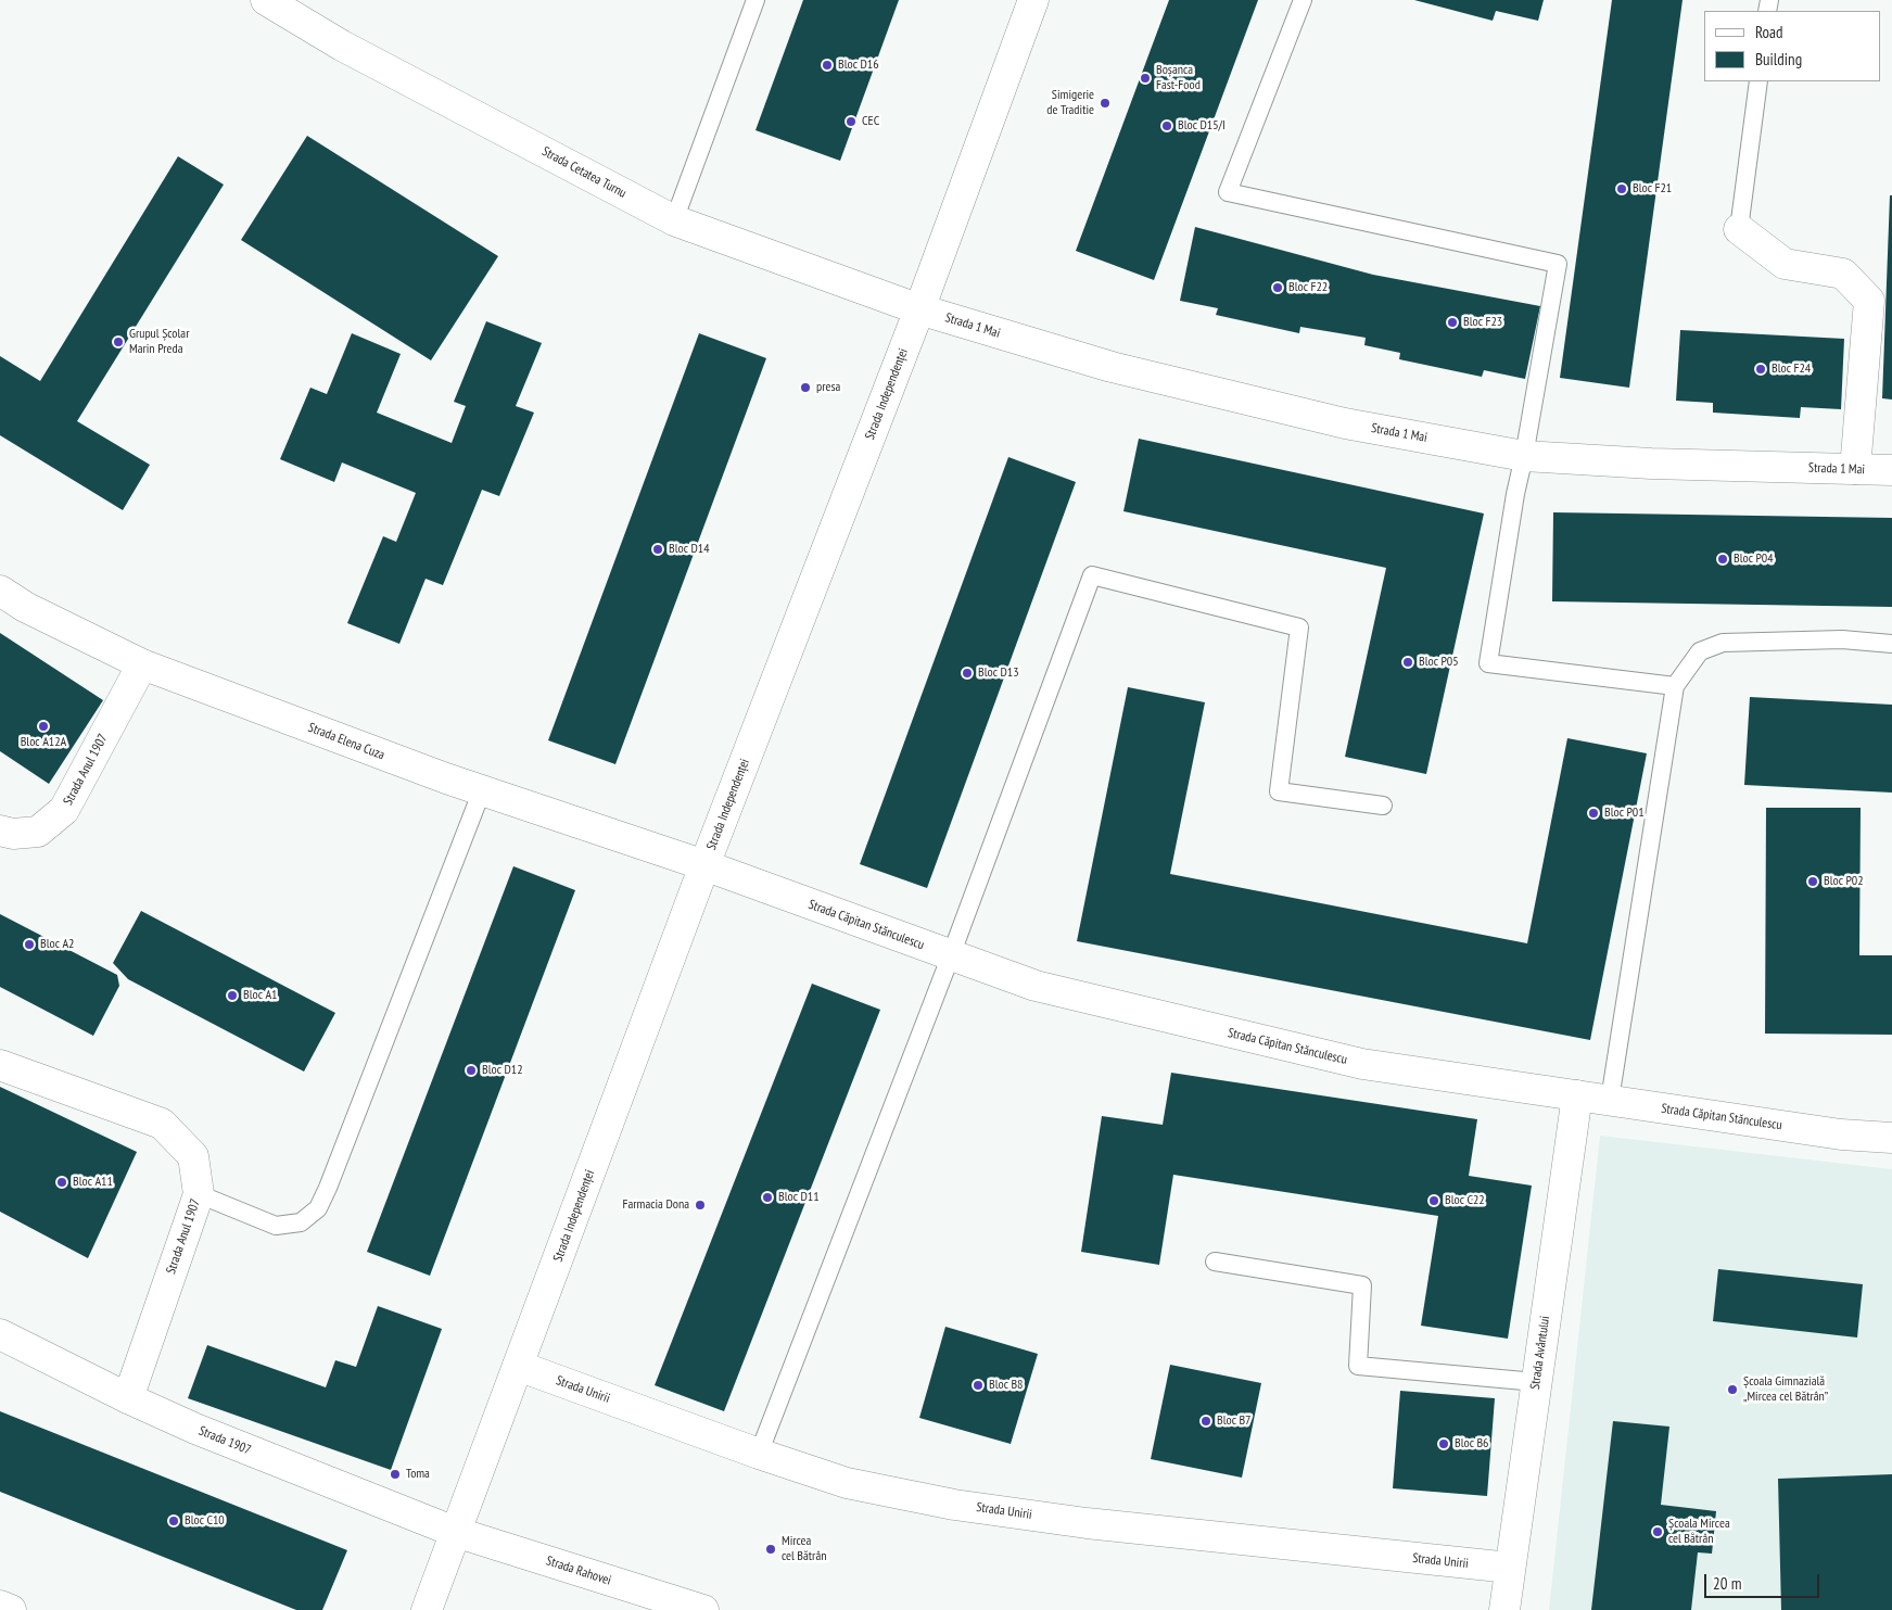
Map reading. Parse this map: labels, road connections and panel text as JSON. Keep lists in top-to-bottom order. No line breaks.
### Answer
{"streets":{"street":["Strada Cetatea Turnu","Strada 1 Mai","Strada Independenței","Strada Elena Cuza","Strada Anul 1907","Strada Căpitan Stănculescu","Strada Avântului","Strada Unirii","Strada 1907","Strada Rahovei"]},"crossings":[["Strada Cetatea Turnu","Strada 1 Mai"],["Strada Cetatea Turnu","Strada Independenței"],["Strada 1 Mai","Strada Independenței"],["Strada Independenței","Strada Elena Cuza"],["Strada Independenței","Strada Căpitan Stănculescu"],["Strada Independenței","Strada Unirii"],["Strada Independenței","Strada 1907"],["Strada Independenței","Strada Rahovei"],["Strada Elena Cuza","Strada Anul 1907"],["Strada Elena Cuza","Strada Căpitan Stănculescu"],["Strada Anul 1907","Strada 1907"],["Strada Căpitan Stănculescu","Strada Avântului"],["Strada Avântului","Strada Unirii"],["Strada 1907","Strada Rahovei"]],"places":["Bloc D16","Boșanca Fast-Food","Simigerie de Traditie","CEC","Bloc D15/I","Bloc F21","Bloc F22","Bloc F23","Grupul Școlar Marin Preda","Bloc F24","presa","Bloc D14","Bloc P04","Bloc P05","Bloc D13","Bloc A12A","Bloc P01","Bloc P02","Bloc A2","Bloc A1","Bloc D12","Bloc A11","Bloc D11","Bloc C22","Farmacia Dona","Bloc B8","Școala Gimnazială „Mircea cel Bătrân”","Bloc B7","Bloc B6","Toma","Bloc C10","Școala Mircea cel Bătrân","Mircea cel Bătrân"],"legend":["Road","Building"],"scale_bar":"20 m"}
